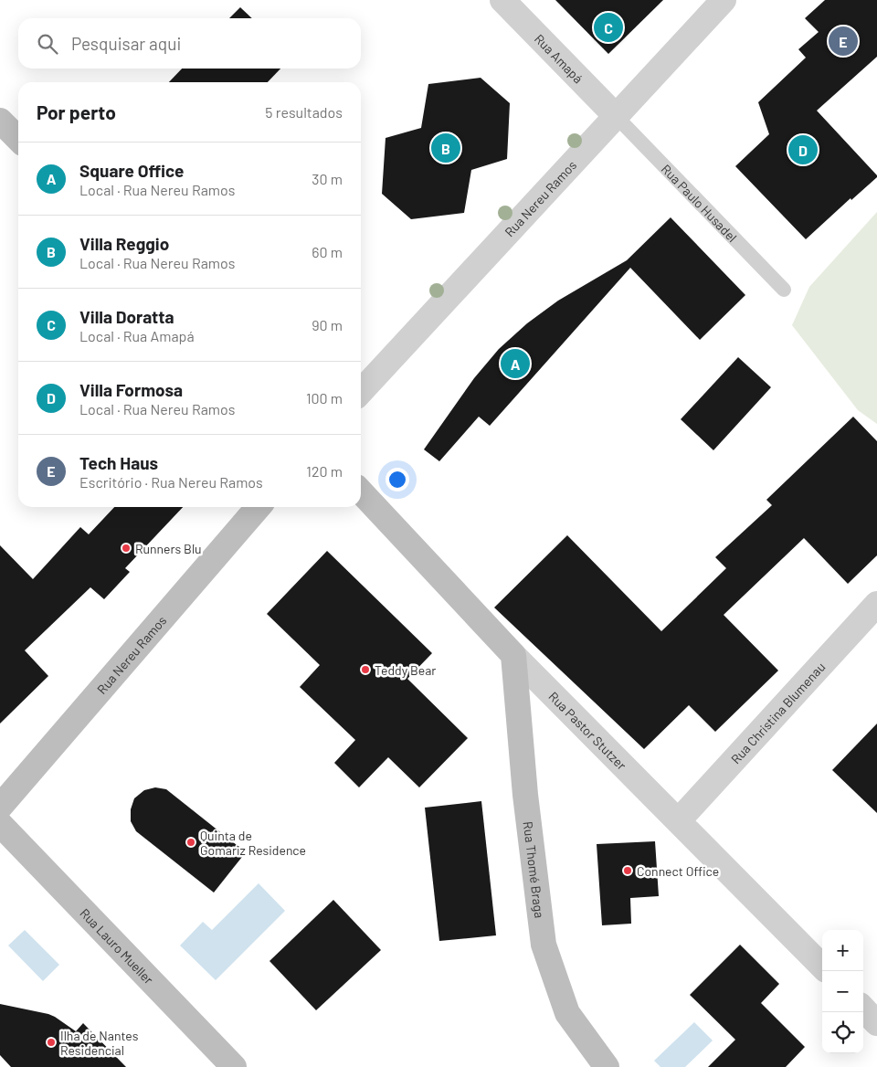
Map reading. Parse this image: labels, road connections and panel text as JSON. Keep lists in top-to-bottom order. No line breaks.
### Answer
{"streets":{"street":["Rua Amapá","Rua Nereu Ramos","Rua Christina Blumenau","Rua Pastor Stutzer","Rua Thomé Braga","Rua Lauro Mueller"],"lane":["Rua Paulo Husadel"]},"crossings":[["Rua Amapá","Rua Nereu Ramos"],["Rua Amapá","Rua Paulo Husadel"],["Rua Nereu Ramos","Rua Paulo Husadel"],["Rua Christina Blumenau","Rua Pastor Stutzer"],["Rua Pastor Stutzer","Rua Thomé Braga"]],"places":["Runners Blu","Teddy Bear","Quinta de Gomariz Residence","Connect Office","Ilha de Nantes Residencial"],"page":{"pins":["C","E","B","D","A"],"search":"Pesquisar aqui","heading":["Por perto","5 resultados"],"list":[{"mark":"A","name":"Square Office","note":"Local · Rua Nereu Ramos","value":"30 m"},{"mark":"B","name":"Villa Reggio","note":"Local · Rua Nereu Ramos","value":"60 m"},{"mark":"C","name":"Villa Doratta","note":"Local · Rua Amapá","value":"90 m"},{"mark":"D","name":"Villa Formosa","note":"Local · Rua Nereu Ramos","value":"100 m"},{"mark":"E","name":"Tech Haus","note":"Escritório · Rua Nereu Ramos","value":"120 m"}],"map_buttons":["+","−"]}}
